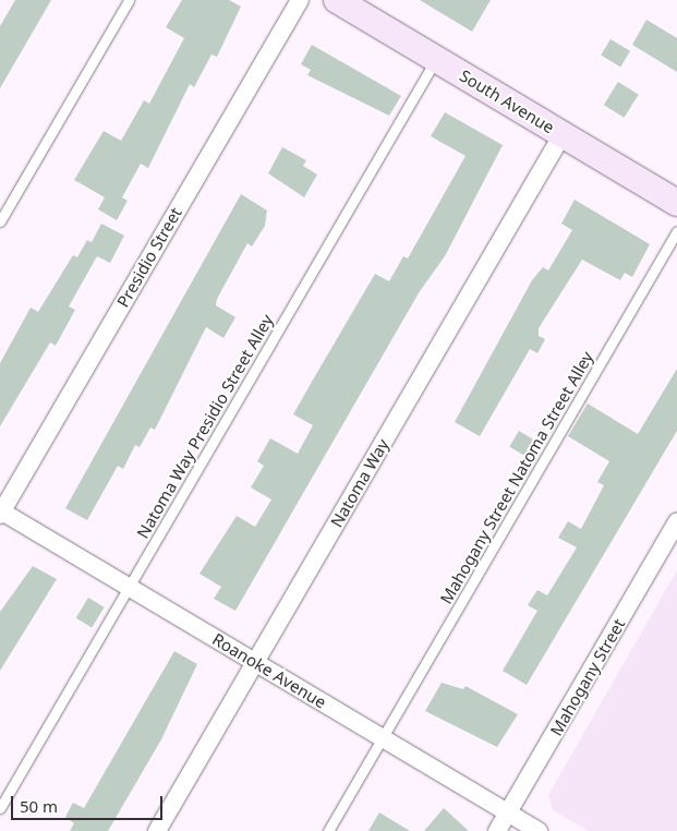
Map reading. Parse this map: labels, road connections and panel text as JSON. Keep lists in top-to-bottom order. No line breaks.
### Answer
{"streets":{"street":["South Avenue","Presidio Street","Natoma Way","Roanoke Avenue","Mahogany Street"],"lane":["Natoma Way Presidio Street Alley","Mahogany Street Natoma Street Alley"]},"crossings":[["South Avenue","Natoma Way Presidio Street Alley"],["South Avenue","Natoma Way"],["Presidio Street","Roanoke Avenue"],["Natoma Way Presidio Street Alley","Roanoke Avenue"],["Mahogany Street Natoma Street Alley","Roanoke Avenue"],["Natoma Way","Roanoke Avenue"],["Roanoke Avenue","Mahogany Street"]],"scale_bar":"50 m"}
